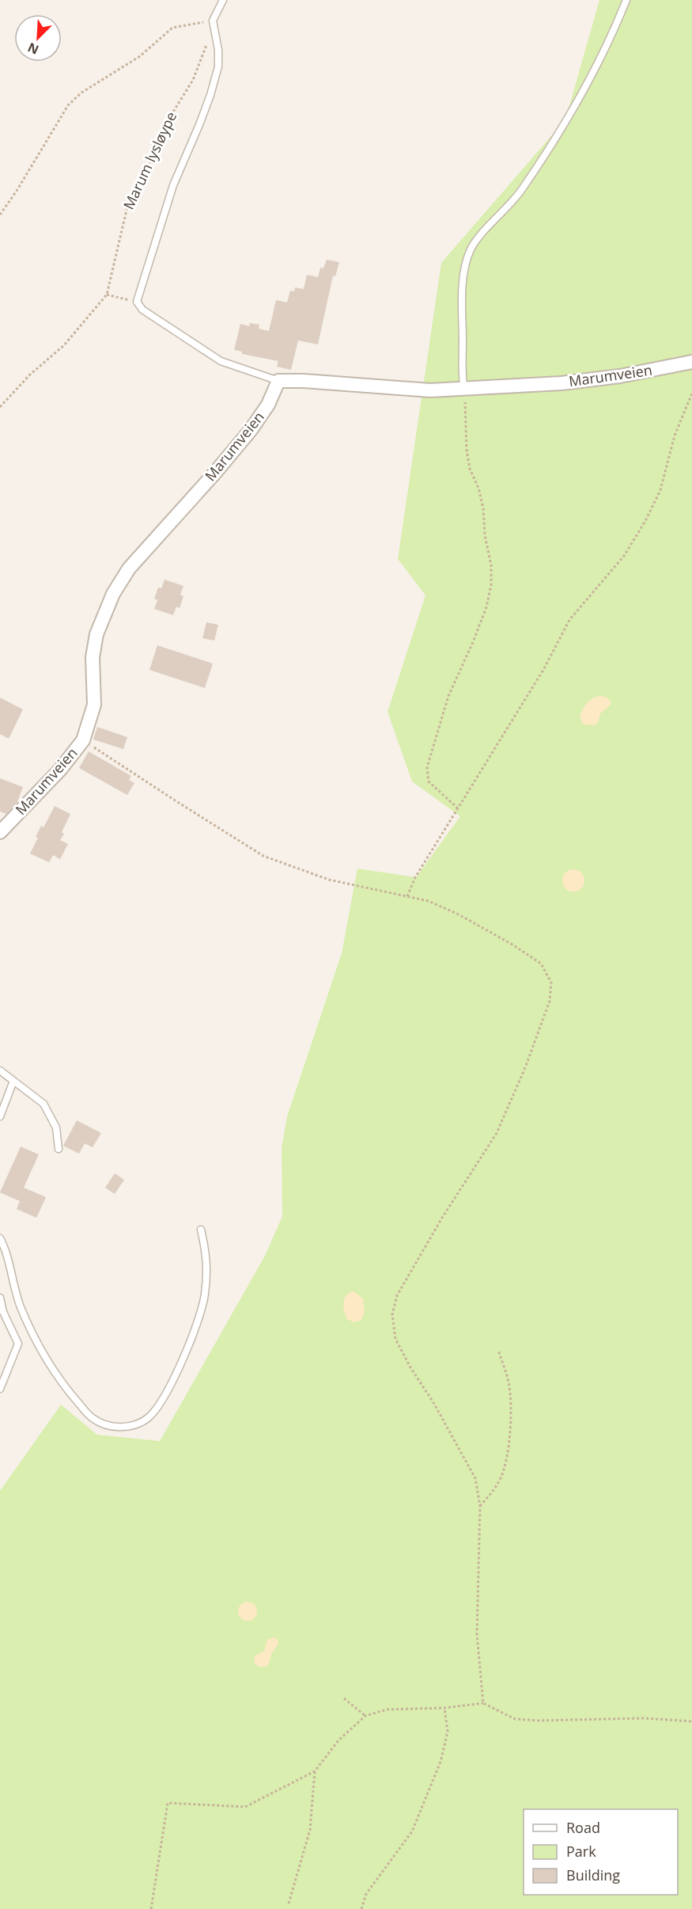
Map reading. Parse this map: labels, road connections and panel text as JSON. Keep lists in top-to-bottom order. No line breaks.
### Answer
{"streets":{"street":["Marumveien"],"path":["Marum lysløype"]},"legend":["Road","Park","Building"],"north":"bottom left"}
